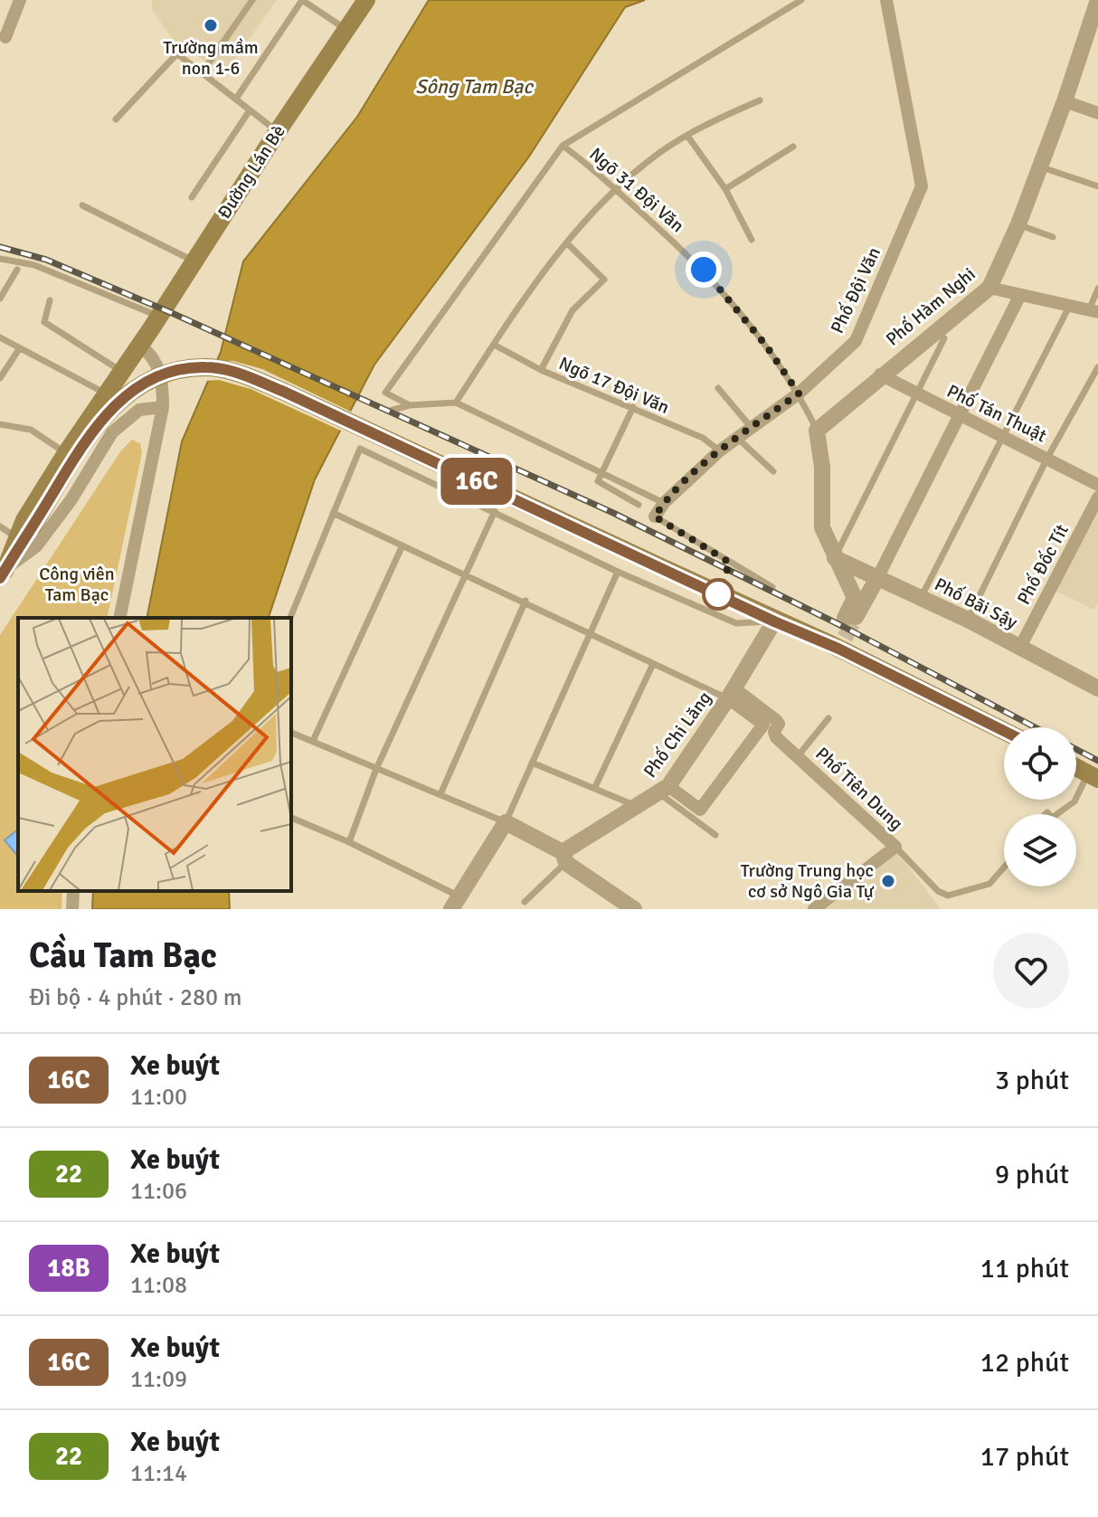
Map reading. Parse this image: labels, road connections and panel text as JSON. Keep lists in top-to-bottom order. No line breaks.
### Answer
{"streets":{"main road":["Đường Lán Bè"],"street":["Phố Đội Văn","Phố Hàm Nghi","Phố Tán Thuật","Phố Đốc Tít","Phố Bãi Sậy","Phố Chi Lăng","Phố Tiên Dung"],"lane":["Ngõ 31 Đội Văn","Ngõ 17 Đội Văn"]},"crossings":[["Ngõ 31 Đội Văn","Phố Đội Văn"],["Ngõ 31 Đội Văn","Phố Hàm Nghi"],["Phố Đội Văn","Ngõ 17 Đội Văn"],["Phố Hàm Nghi","Phố Tán Thuật"],["Phố Đốc Tít","Phố Bãi Sậy"],["Phố Chi Lăng","Phố Tiên Dung"]],"water":["Sông Tam Bạc"],"parks":["Công viên Tam Bạc"],"places":["Trường mầm non 1-6","Trường Trung học cơ sở Ngô Gia Tự"],"lines":["bus line 16C"],"page":{"on_map":"16C","heading":["Cầu Tam Bạc","Đi bộ · 4 phút · 280 m"],"list":[{"mark":"16C","name":"Xe buýt","note":"11:00","value":"3 phút"},{"mark":"22","name":"Xe buýt","note":"11:06","value":"9 phút"},{"mark":"18B","name":"Xe buýt","note":"11:08","value":"11 phút"},{"mark":"16C","name":"Xe buýt","note":"11:09","value":"12 phút"},{"mark":"22","name":"Xe buýt","note":"11:14","value":"17 phút"}]}}
